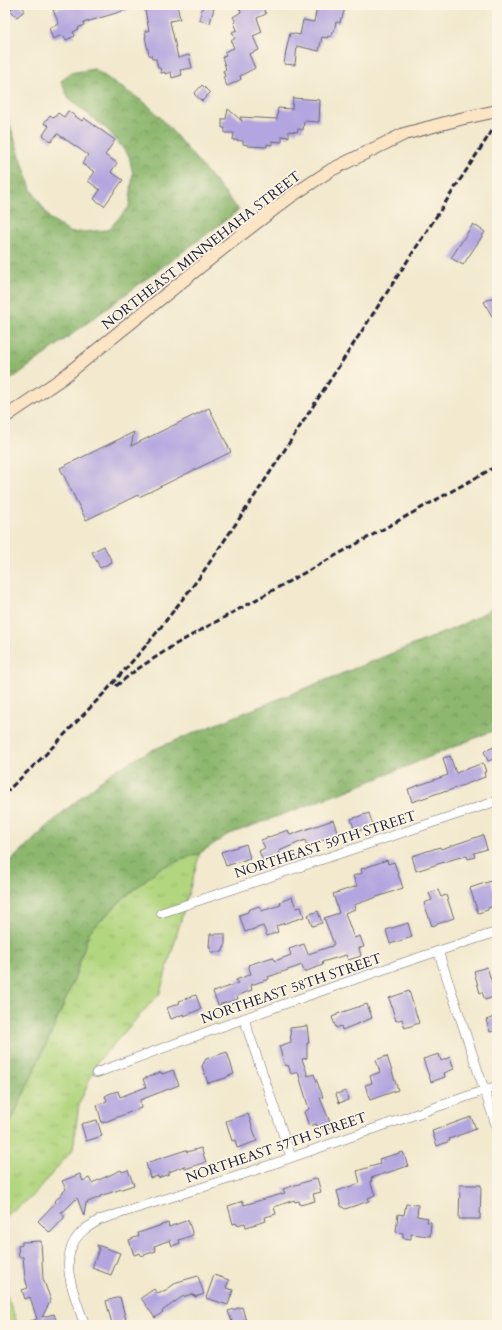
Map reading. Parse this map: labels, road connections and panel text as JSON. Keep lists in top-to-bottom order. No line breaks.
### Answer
{"streets":{"main road":["NORTHEAST MINNEHAHA STREET"],"street":["NORTHEAST 59TH STREET","NORTHEAST 58TH STREET","NORTHEAST 57TH STREET"]}}
